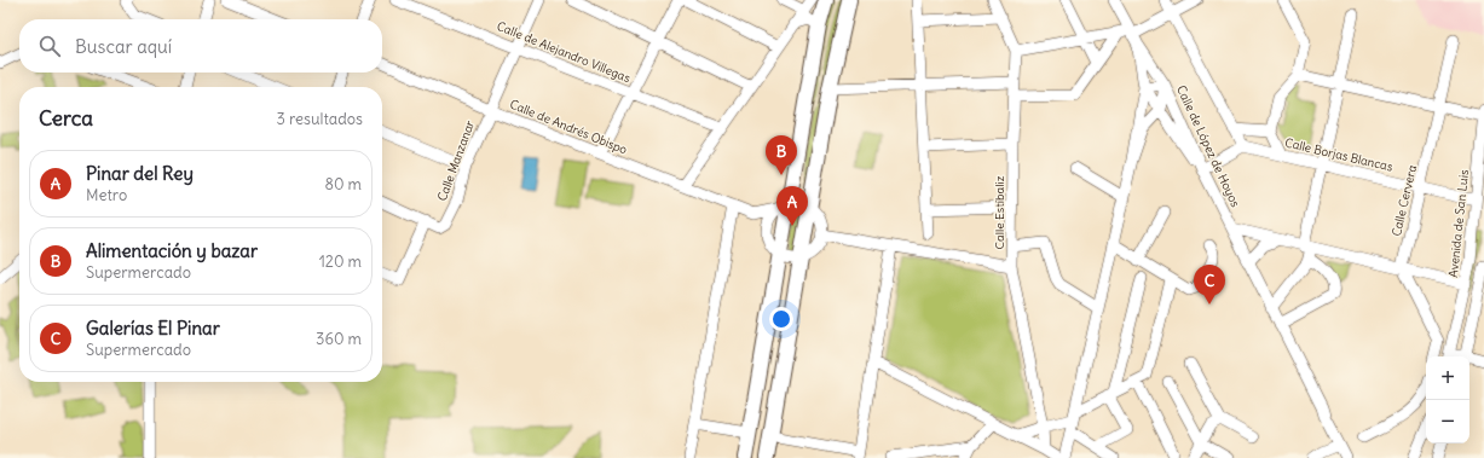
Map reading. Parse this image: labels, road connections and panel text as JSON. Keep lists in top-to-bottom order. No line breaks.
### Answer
{"streets":{"street":["Calle de Alejandro Villegas","Calle de Andrés Obispo","Calle de López de Hoyos","Calle Borjas Blancas","Calle Manzanar","Calle Cervera","Calle Estíbaliz","Avenida de San Luis"]},"crossings":[["Calle de Alejandro Villegas","Calle Manzanar"],["Calle de Andrés Obispo","Calle Manzanar"],["Calle Borjas Blancas","Calle Cervera"],["Calle Borjas Blancas","Avenida de San Luis"]],"page":{"search":"Buscar aquí","heading":["Cerca","3 resultados"],"pins":["B","A","C"],"list":[{"mark":"A","name":"Pinar del Rey","note":"Metro","value":"80 m"},{"mark":"B","name":"Alimentación y bazar","note":"Supermercado","value":"120 m"},{"mark":"C","name":"Galerías El Pinar","note":"Supermercado","value":"360 m"}],"map_buttons":["+","−"]}}
